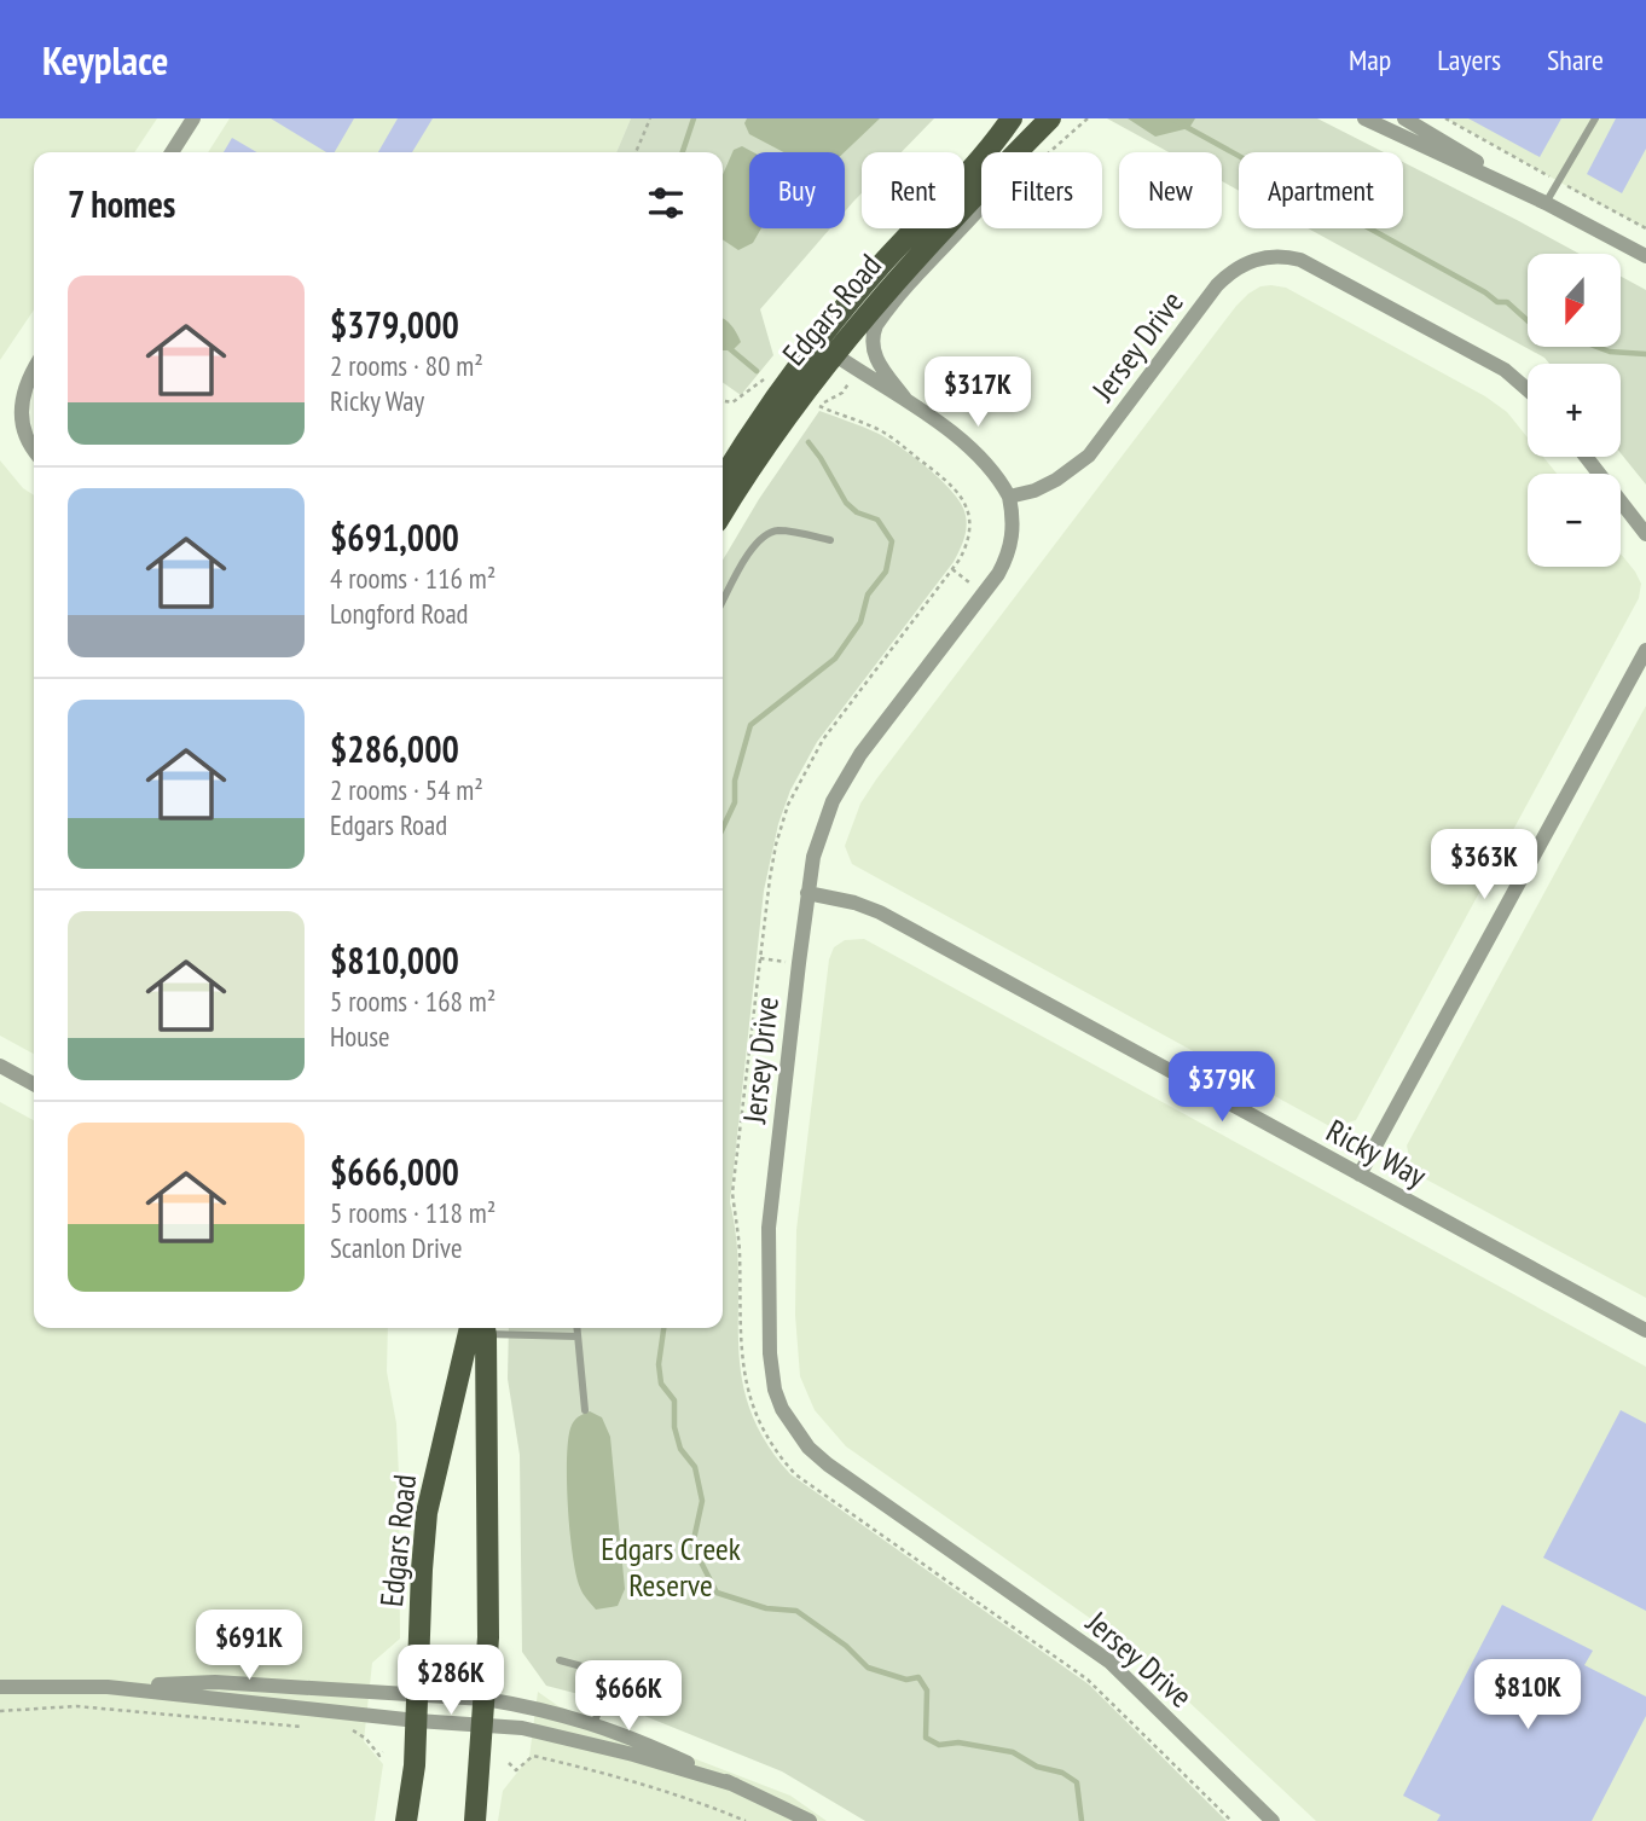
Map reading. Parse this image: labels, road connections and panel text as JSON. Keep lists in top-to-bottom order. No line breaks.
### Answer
{"streets":{"main road":["Edgars Road"],"street":["Jersey Drive","Ricky Way"]},"crossings":[["Jersey Drive","Ricky Way"]],"parks":["Edgars Creek Reserve"],"north":"bottom","page":{"header":"Keyplace","nav":["Map","Layers","Share"],"chip":["Buy","Rent","Filters","New","Apartment"],"heading":"7 homes","map_buttons":["+","−"],"list":[{"name":"$379,000","note":"2 rooms · 80 m² · Ricky Way"},{"name":"$691,000","note":"4 rooms · 116 m² · Longford Road"},{"name":"$286,000","note":"2 rooms · 54 m² · Edgars Road"},{"name":"$810,000","note":"5 rooms · 168 m² · House"},{"name":"$666,000","note":"5 rooms · 118 m² · Scanlon Drive"}],"price":["$317K","$363K","$379K","$691K","$286K","$810K","$666K"]}}
